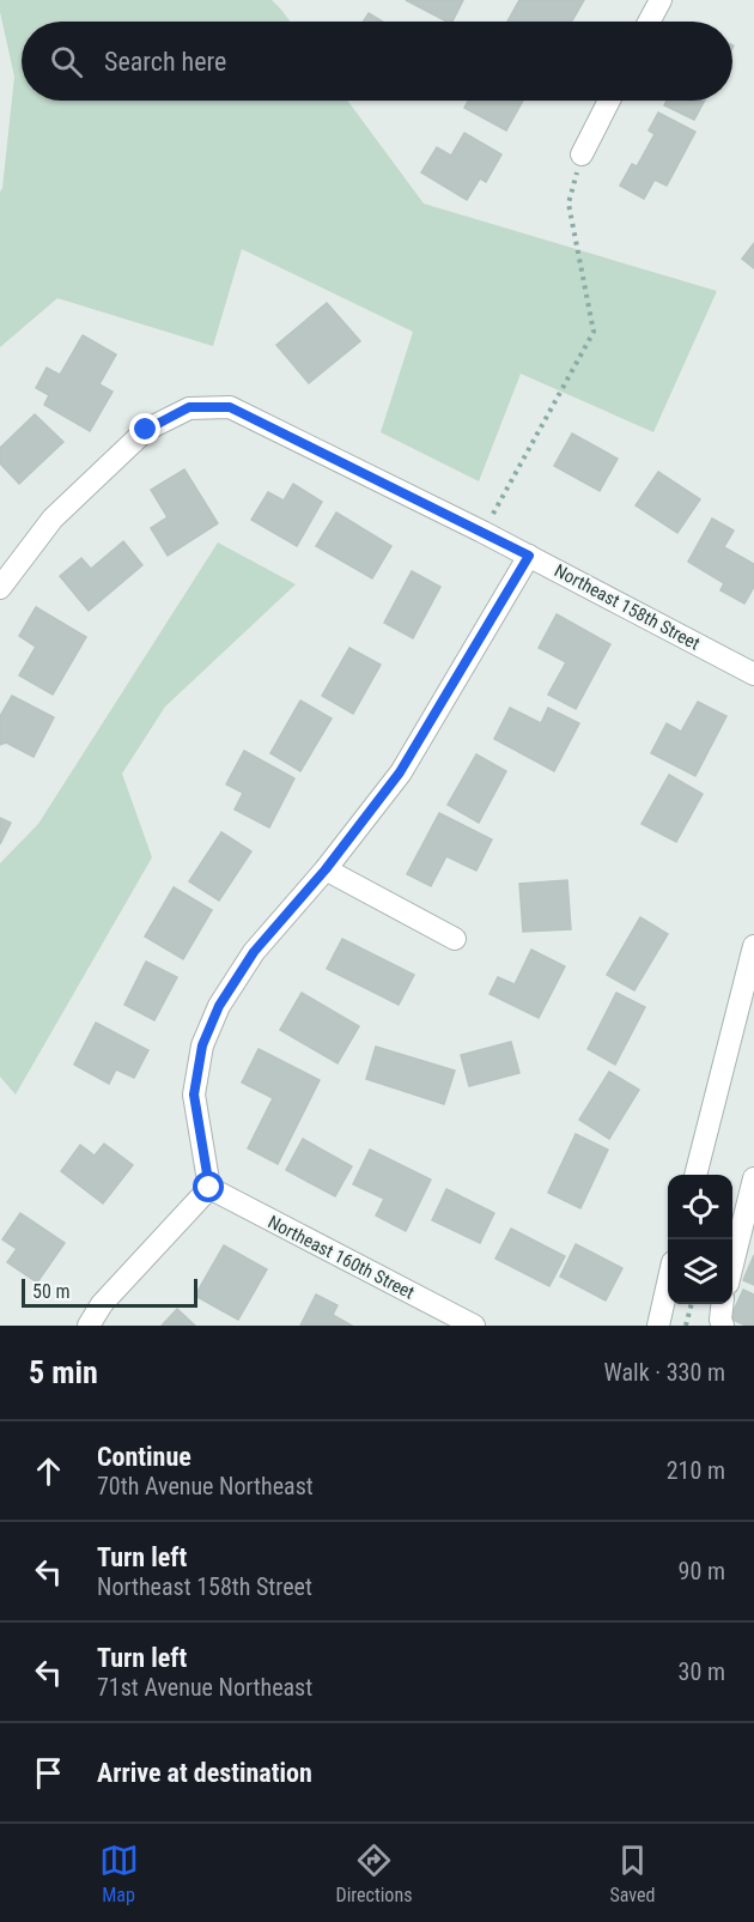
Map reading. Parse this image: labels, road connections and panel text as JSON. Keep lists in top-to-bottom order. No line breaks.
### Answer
{"streets":{"street":["Northeast 158th Street","Northeast 160th Street"]},"scale_bar":"50 m","page":{"search":"Search here","scale":"50 m","heading":["5 min","Walk · 330 m"],"list":[["Continue","70th Avenue Northeast","210 m"],["Turn left","Northeast 158th Street","90 m"],["Turn left","71st Avenue Northeast","30 m"],"Arrive at destination"],"nav":["Map","Directions","Saved"]}}
